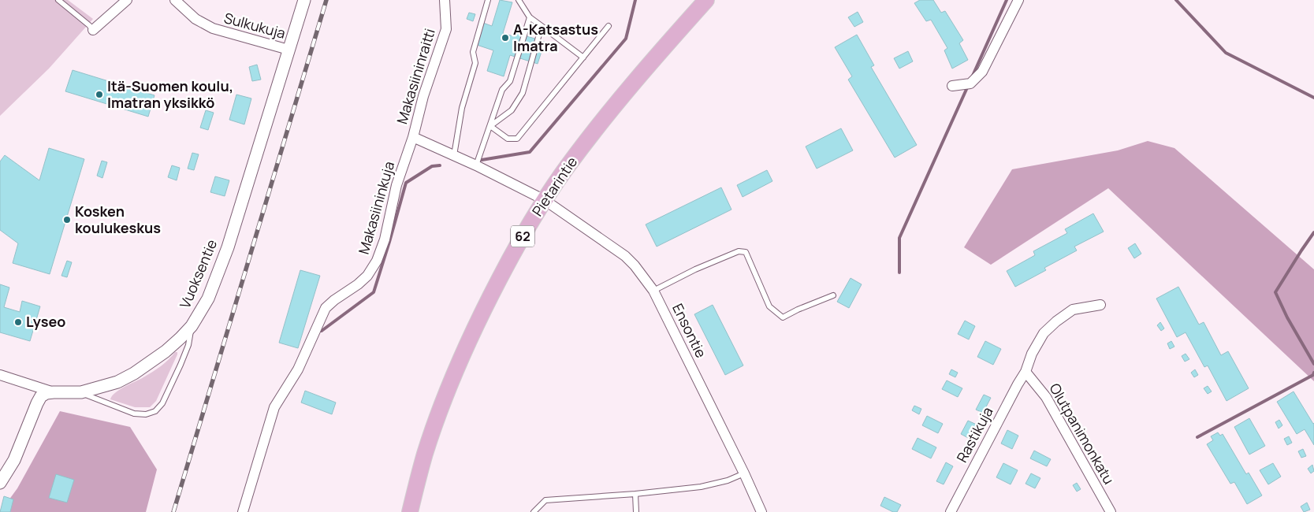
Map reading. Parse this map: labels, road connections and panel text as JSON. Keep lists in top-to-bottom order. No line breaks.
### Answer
{"streets":{"main road":["Pietarintie","62"],"street":["Sulkukuja","Makasiininraitti","Makasiininkuja","Vuoksentie","Ensontie","Olutpanimonkatu","Rastikuja"]},"crossings":[["Sulkukuja","Vuoksentie"],["Makasiininraitti","Makasiininkuja"],["Pietarintie","Ensontie"],["Olutpanimonkatu","Rastikuja"]],"places":["A-Katsastus Imatra","Itä-Suomen koulu, Imatran yksikkö","Kosken koulukeskus","Lyseo"]}
